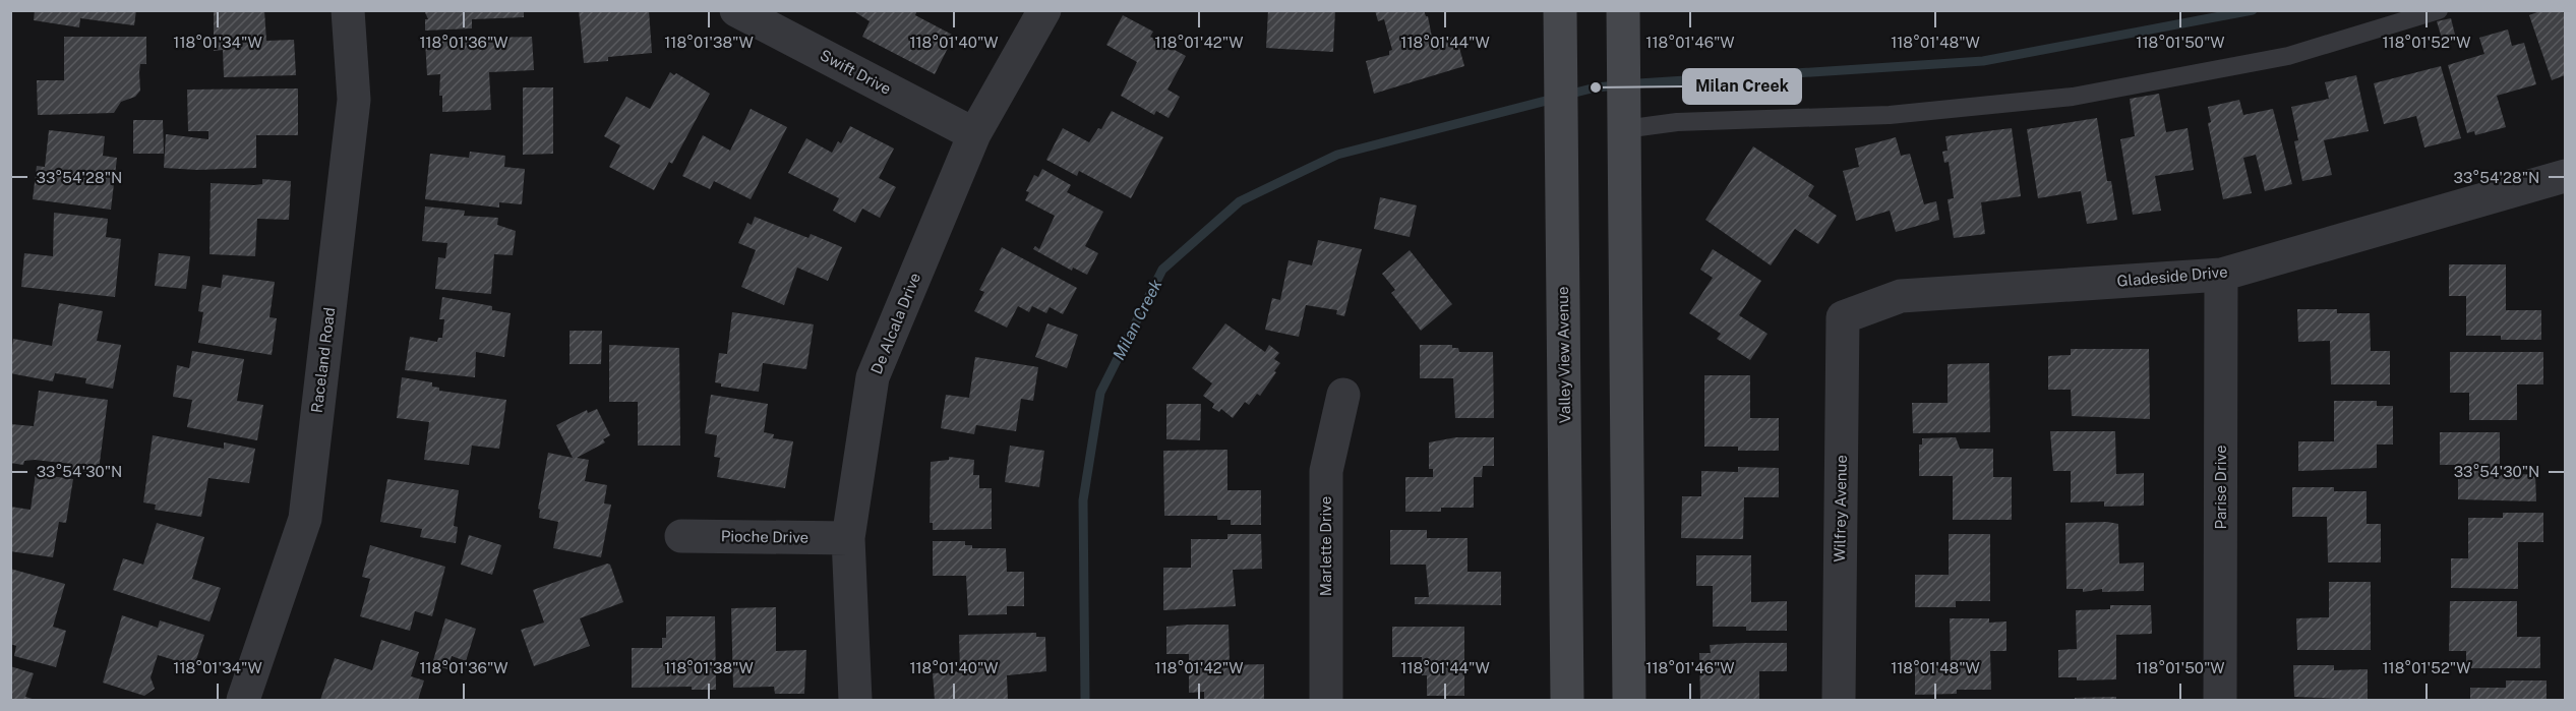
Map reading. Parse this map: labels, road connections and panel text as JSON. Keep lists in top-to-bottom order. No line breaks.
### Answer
{"streets":{"main road":["Valley View Avenue"],"street":["Swift Drive","Gladeside Drive","De Alcala Drive","Raceland Road","Parise Drive","Wilfrey Avenue","Pioche Drive","Marlette Drive"]},"crossings":[["Swift Drive","De Alcala Drive"],["Gladeside Drive","Parise Drive"],["Gladeside Drive","Wilfrey Avenue"],["De Alcala Drive","Pioche Drive"]],"water":["Milan Creek"],"places":["Milan Creek"],"coordinates":["118°01'34\"W","118°01'36\"W","118°01'38\"W","118°01'40\"W","118°01'42\"W","118°01'44\"W","118°01'46\"W","118°01'48\"W","118°01'50\"W","118°01'52\"W","33°54'28\"N","33°54'30\"N"]}
